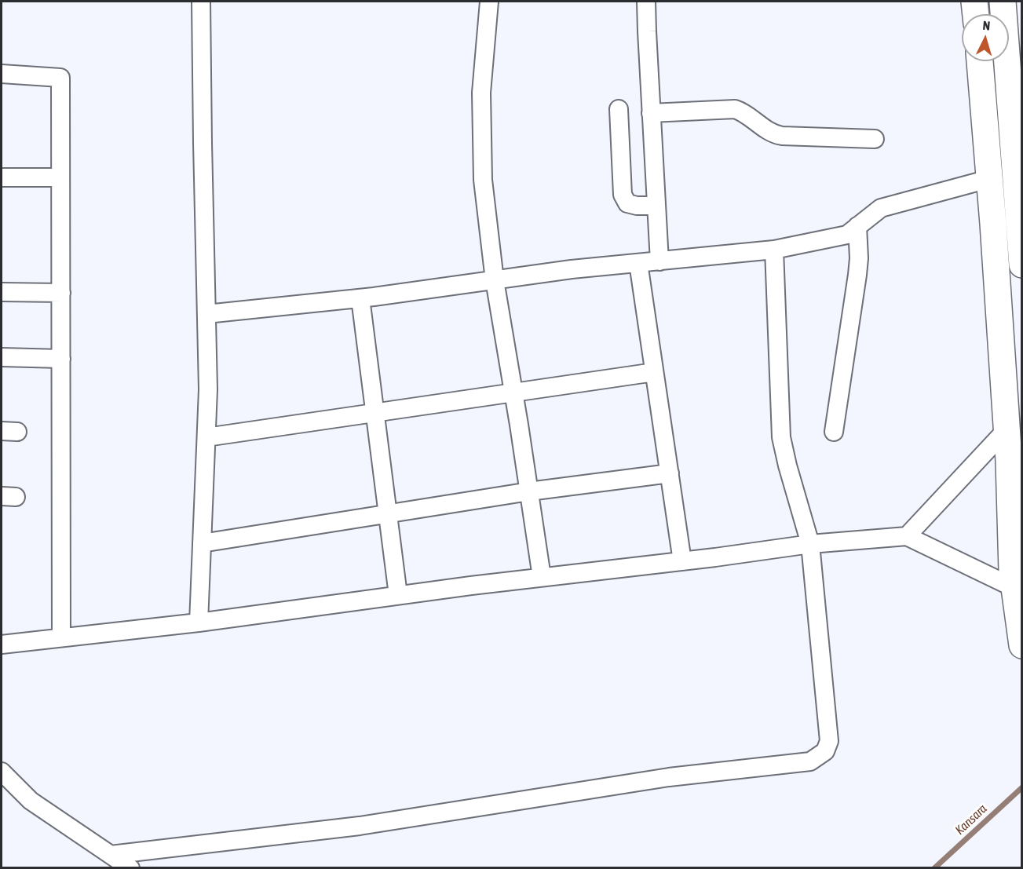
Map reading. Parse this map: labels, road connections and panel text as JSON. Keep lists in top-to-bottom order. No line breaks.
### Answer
{"water":["Kansara"],"north":"top"}
